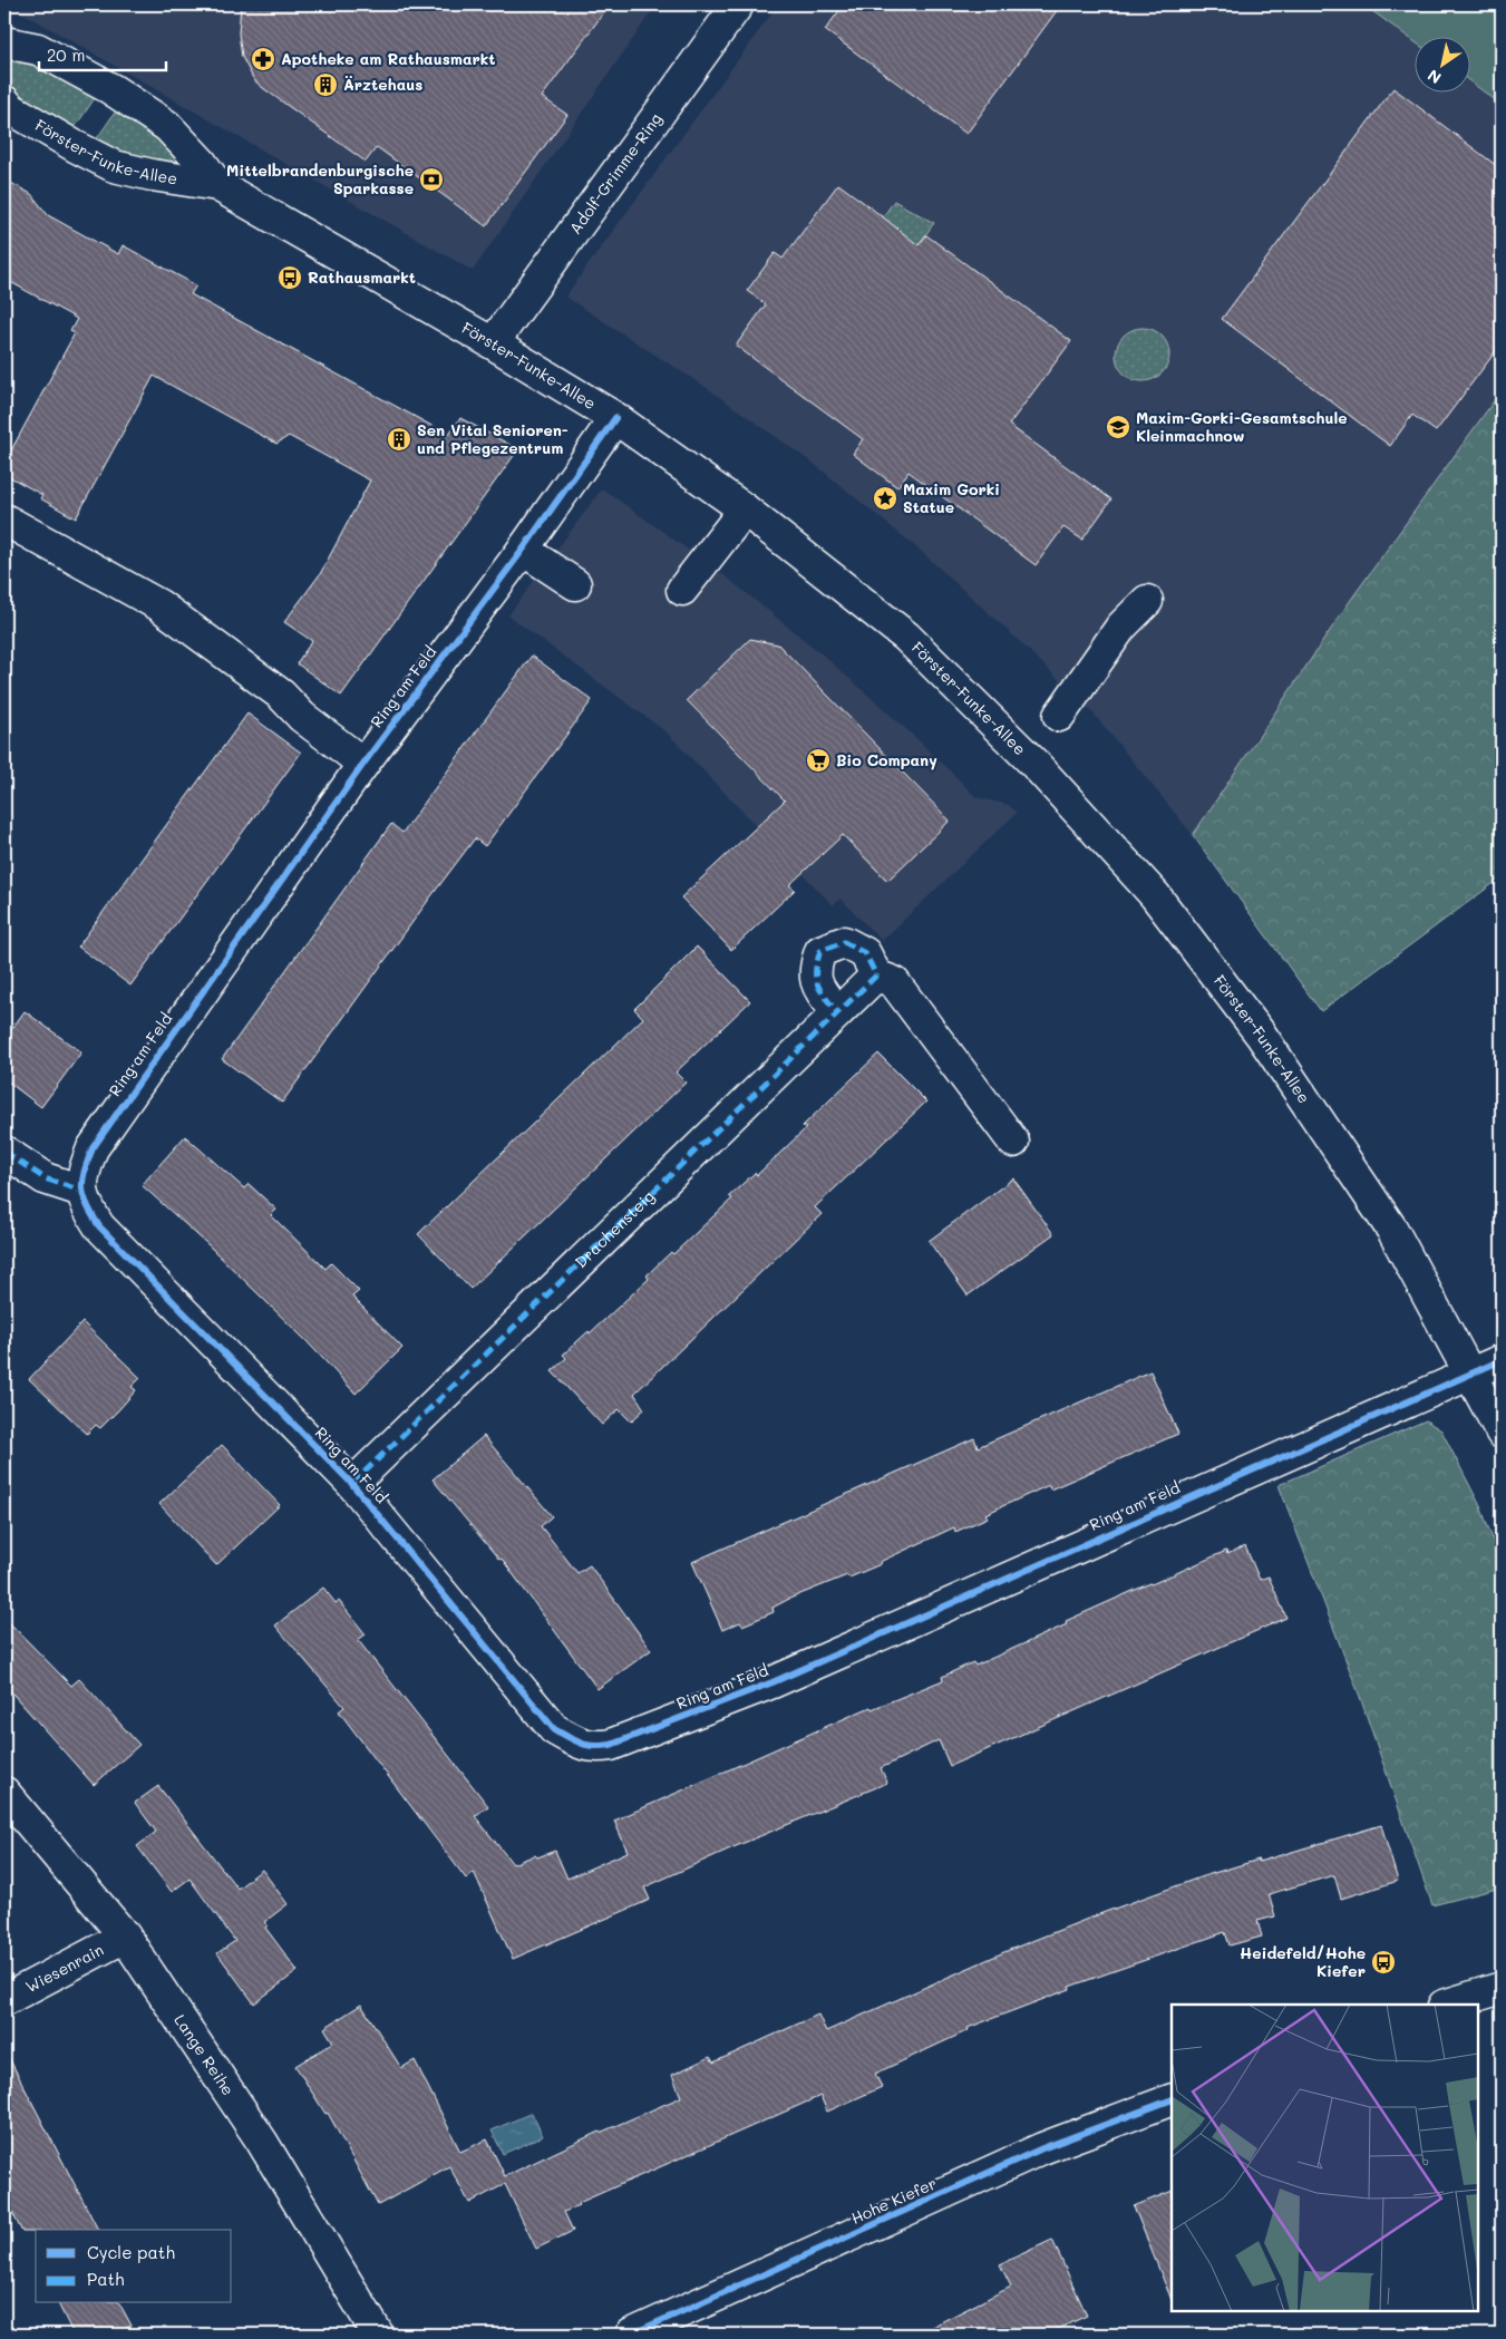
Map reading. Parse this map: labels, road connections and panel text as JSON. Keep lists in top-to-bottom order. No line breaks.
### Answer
{"streets":{"street":["Förster-Funke-Allee","Adolf-Grimme-Ring","Ring am Feld","Drachensteig","Wiesenrain","Lange Reihe","Hohe Kiefer"]},"crossings":[["Förster-Funke-Allee","Adolf-Grimme-Ring"],["Förster-Funke-Allee","Ring am Feld"],["Ring am Feld","Drachensteig"],["Wiesenrain","Lange Reihe"]],"places":{"pharmacy":["Apotheke am Rathausmarkt"],"building":["Ärztehaus","Sen Vital Senioren- und Pflegezentrum"],"bank":["Mittelbrandenburgische Sparkasse"],"bus stop":["Rathausmarkt","Heidefeld/Hohe Kiefer"],"school or university":["Maxim-Gorki-Gesamtschule Kleinmachnow"],"place":["Maxim Gorki Statue"],"supermarket":["Bio Company"]},"legend":["Cycle path","Path"],"scale_bar":"20 m","north":"bottom left"}
